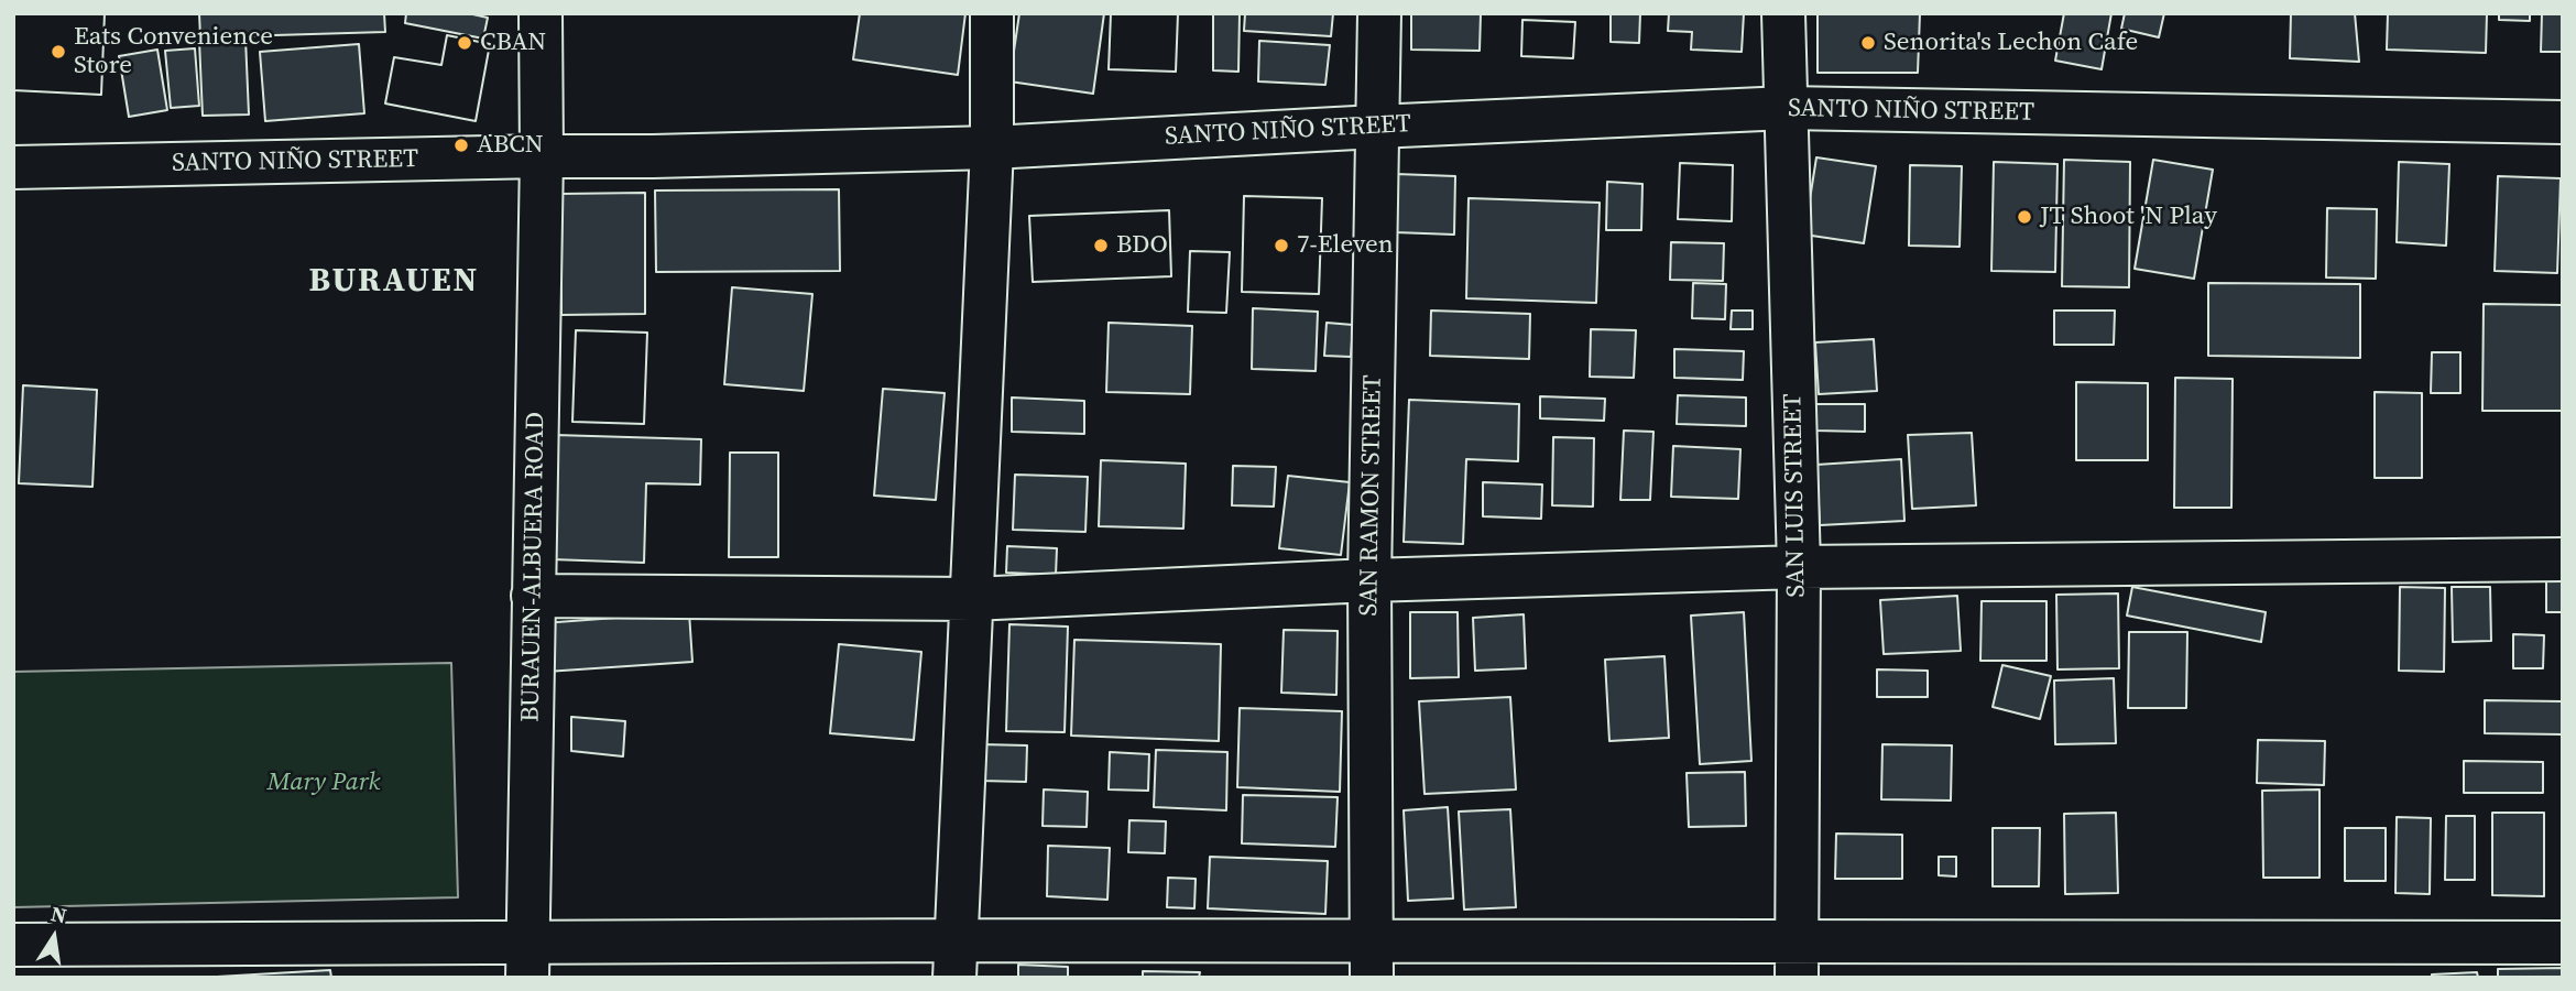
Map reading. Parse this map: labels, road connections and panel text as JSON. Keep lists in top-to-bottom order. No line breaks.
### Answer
{"streets":{"street":["SANTO NIÑO STREET","SAN RAMON STREET","SAN LUIS STREET","BURAUEN-ALBUERA ROAD"]},"crossings":[["SANTO NIÑO STREET","SAN RAMON STREET"],["SANTO NIÑO STREET","SAN LUIS STREET"],["SANTO NIÑO STREET","BURAUEN-ALBUERA ROAD"]],"districts":["BURAUEN"],"parks":["Mary Park"],"places":["CBAN","Senorita's Lechon Cafe","Eats Convenience Store","ABCN","JT Shoot 'N Play","BDO","7-Eleven"],"north":"top"}
